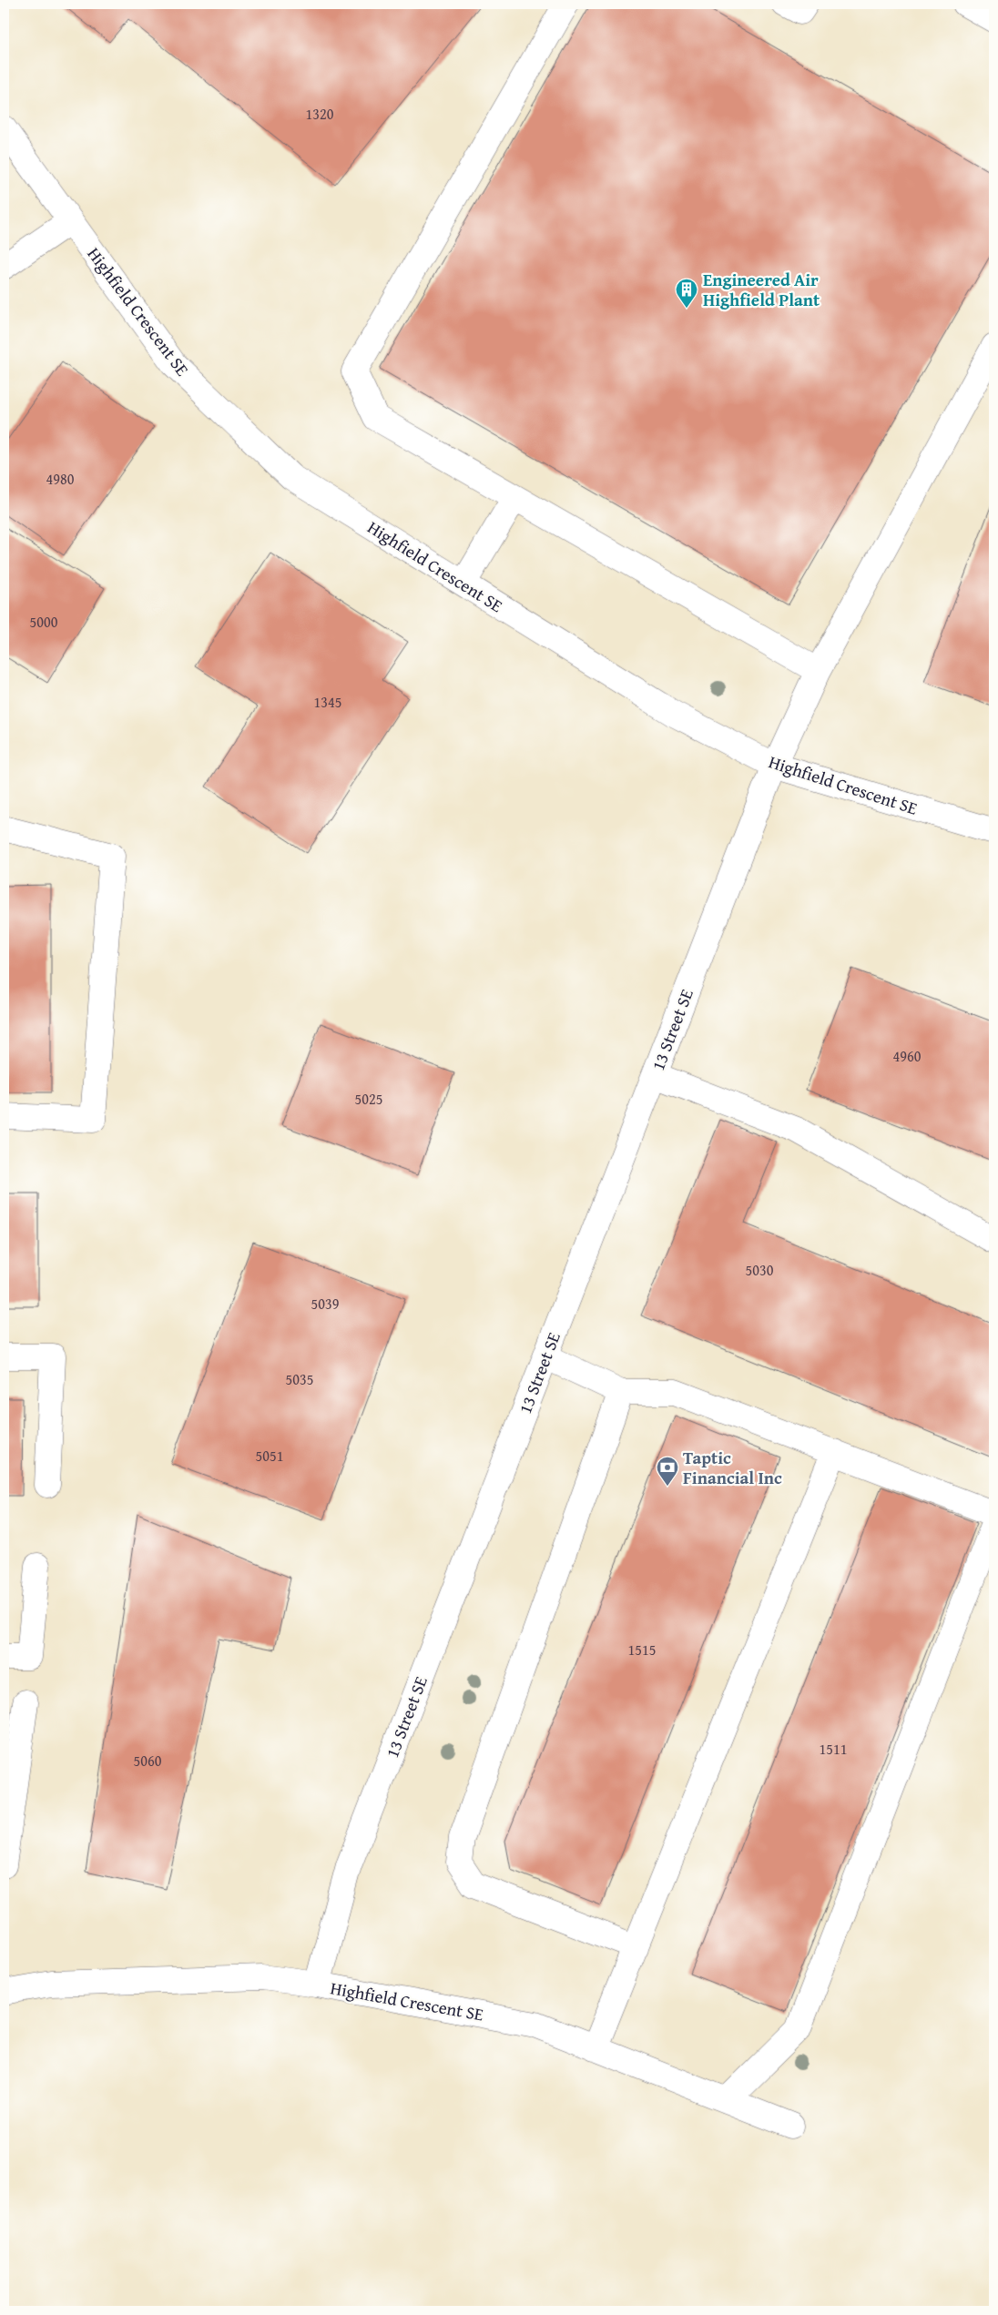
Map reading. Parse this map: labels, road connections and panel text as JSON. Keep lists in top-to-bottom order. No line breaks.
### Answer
{"streets":{"street":["Highfield Crescent SE","13 Street SE"]},"crossings":[["Highfield Crescent SE","13 Street SE"]],"places":{"building":["Engineered Air Highfield Plant"],"bank":["Taptic Financial Inc"]},"house_numbers":["1320","4980","5000","1345","4960","5025","5030","5039","5035","5051","1515","1511","5060"]}
